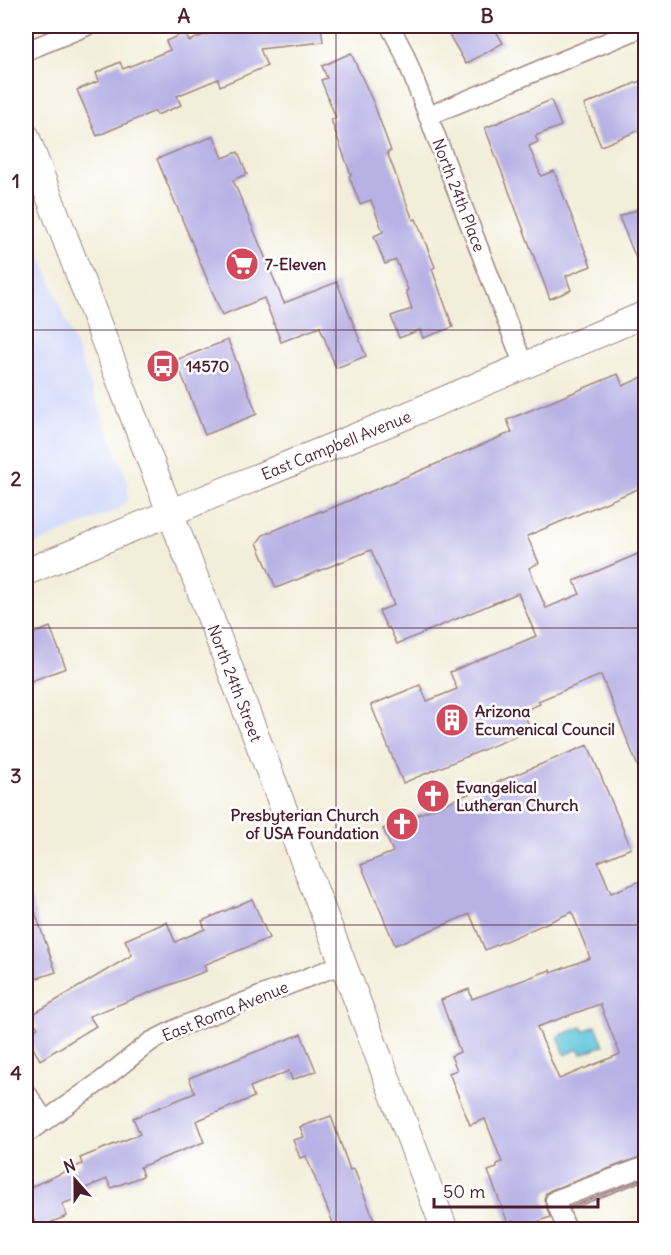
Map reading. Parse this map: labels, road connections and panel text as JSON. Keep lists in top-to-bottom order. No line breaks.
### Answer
{"streets":{"main road":["East Campbell Avenue","North 24th Street"],"street":["North 24th Place","East Roma Avenue"]},"crossings":[["North 24th Place","East Campbell Avenue"],["East Campbell Avenue","North 24th Street"],["North 24th Street","East Roma Avenue"]],"places":{"supermarket":["7-Eleven"],"bus stop":["14570"],"building":["Arizona Ecumenical Council"],"church":["Evangelical Lutheran Church","Presbyterian Church of USA Foundation"]},"scale_bar":"50 m","north":"top","grid":{"columns":["A","B"],"rows":["1","2","3","4"]}}
